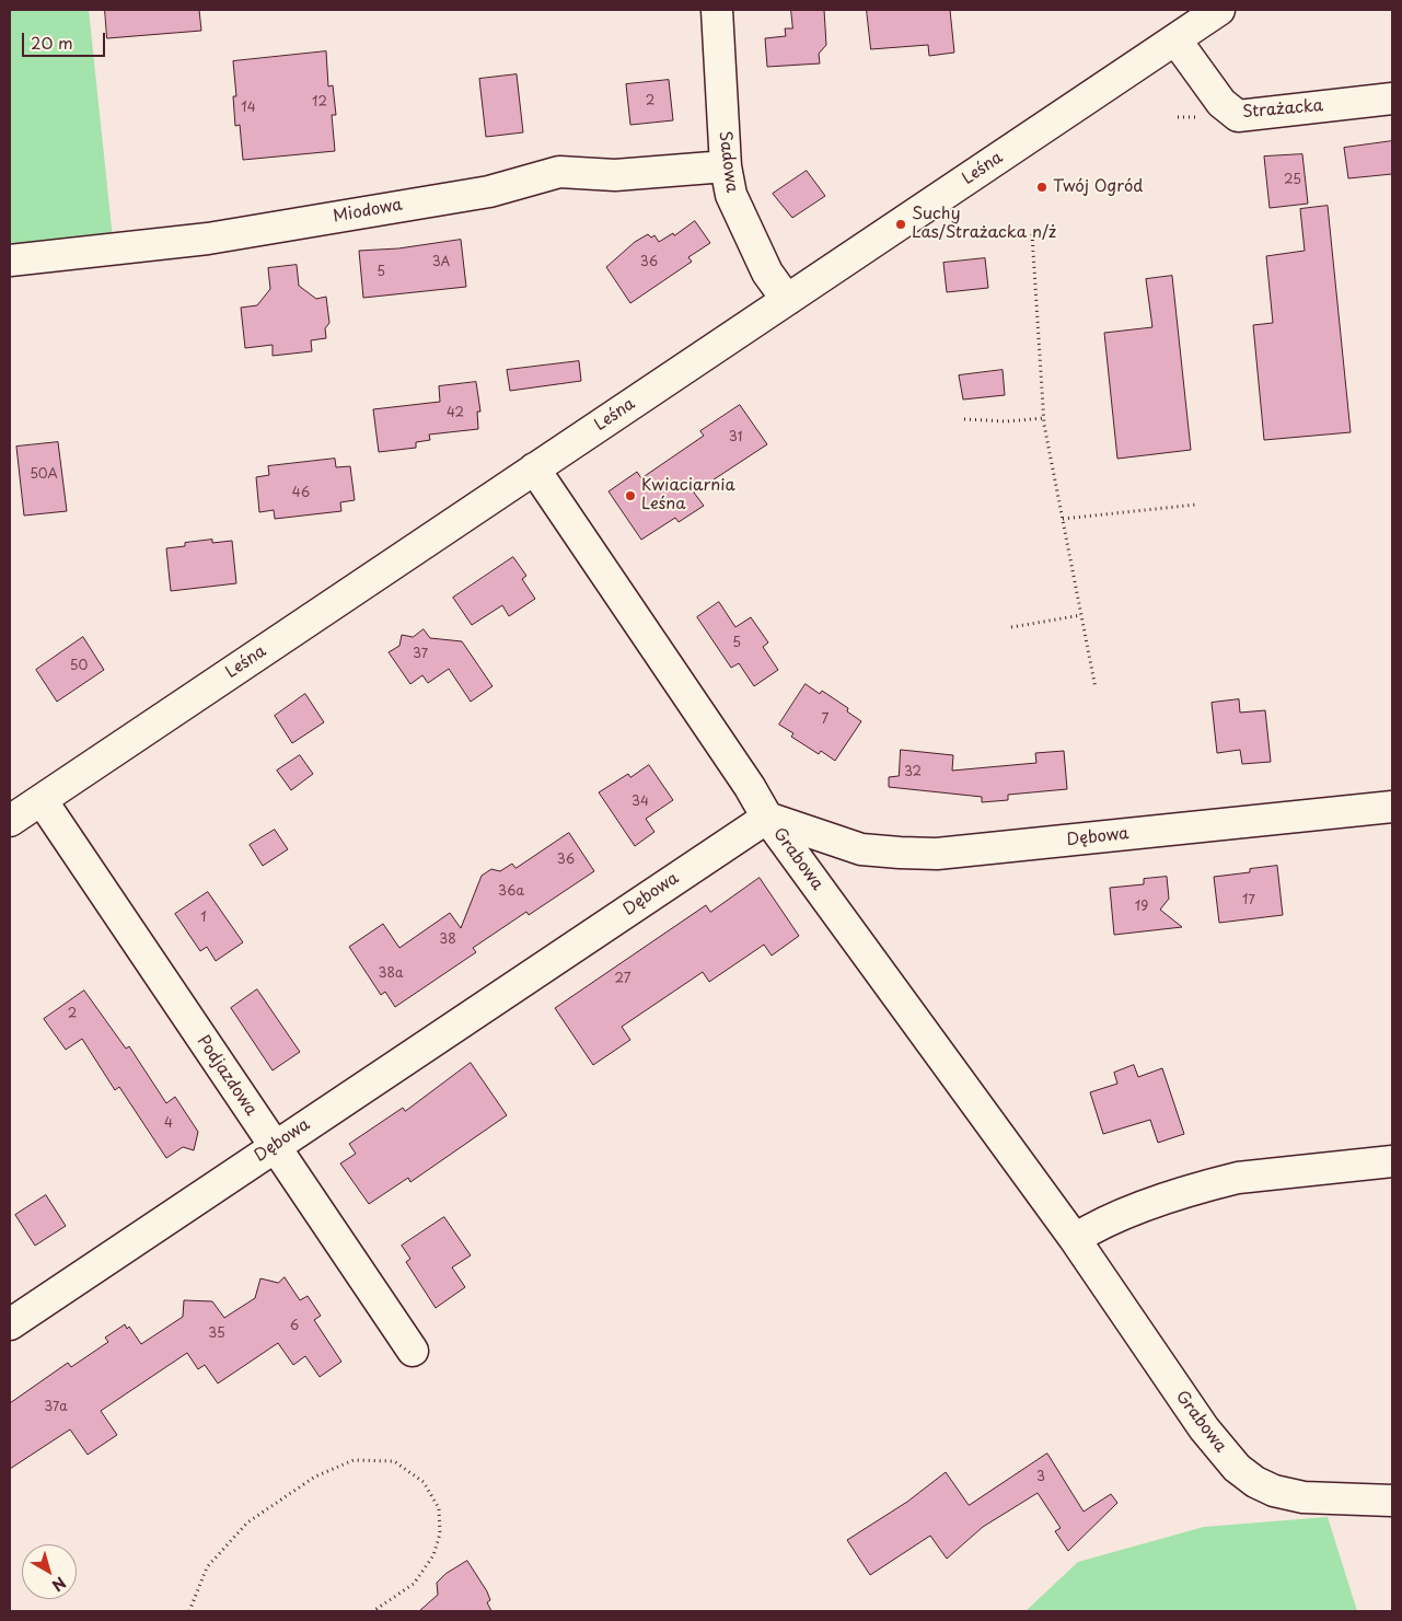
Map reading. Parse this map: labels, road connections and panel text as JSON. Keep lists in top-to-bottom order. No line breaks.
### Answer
{"streets":{"street":["Strażacka","Sadowa","Leśna","Miodowa","Dębowa","Grabowa","Podjazdowa"]},"crossings":[["Strażacka","Leśna"],["Sadowa","Leśna"],["Sadowa","Miodowa"],["Leśna","Grabowa"],["Leśna","Podjazdowa"],["Dębowa","Grabowa"],["Dębowa","Podjazdowa"]],"places":["Twój Ogród","Suchy Las/Strażacka n/ż","Kwiaciarnia Leśna"],"house_numbers":["2","12","14","25","3A","36","5","42","31","50A","46","5","37","50","7","32","34","36","36a","17","19","1","38","38a","27","2","4","6","35","37a","3"],"scale_bar":"20 m","north":"bottom right"}
